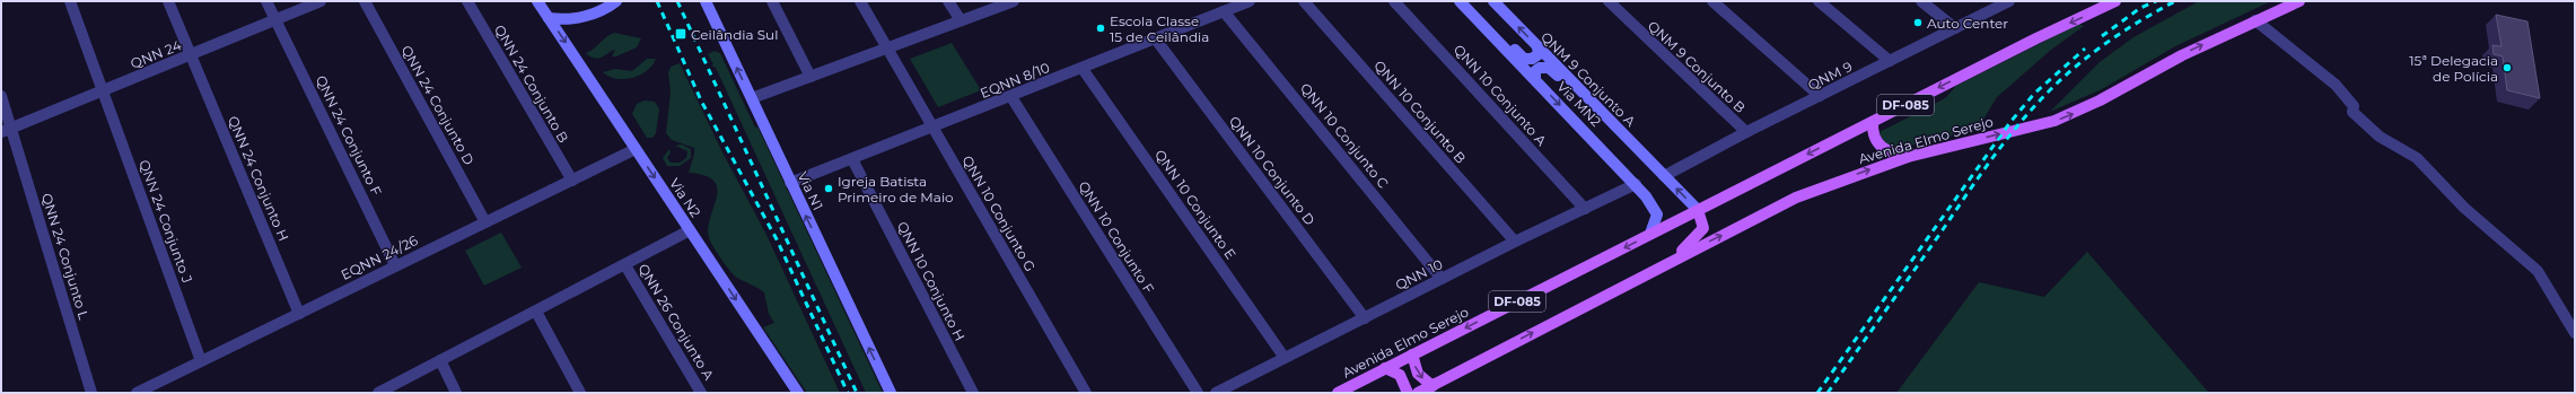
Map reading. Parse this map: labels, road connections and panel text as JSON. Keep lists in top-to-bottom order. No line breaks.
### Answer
{"streets":{"main road":["QNM 9 Conjunto A","Via MN2","DF-085","Avenida Elmo Serejo","Via N1","Via N2"],"street":["QNN 24","QNM 9 Conjunto B","QNM 9","EQNN 8/10","QNN 24 Conjunto B","QNN 10 Conjunto A","QNN 24 Conjunto D","QNN 10 Conjunto B","QNN 24 Conjunto F","QNN 10 Conjunto C","QNN 10 Conjunto D","QNN 24 Conjunto H","QNN 10 Conjunto E","QNN 10 Conjunto G","QNN 24 Conjunto J","QNN 10 Conjunto F","QNN 24 Conjunto L","EQNN 24/26","QNN 10","QNN 10 Conjunto H","QNN 26 Conjunto A"]},"crossings":[["QNN 24","QNN 24 Conjunto F"],["QNN 24","QNN 24 Conjunto H"],["QNN 24","QNN 24 Conjunto J"],["QNN 24","QNN 24 Conjunto L"],["QNM 9 Conjunto B","QNM 9"],["QNM 9","QNM 9 Conjunto A"],["QNM 9 Conjunto A","Avenida Elmo Serejo"],["EQNN 8/10","QNN 10 Conjunto C"],["EQNN 8/10","QNN 10 Conjunto D"],["EQNN 8/10","Via N1"],["EQNN 8/10","QNN 10 Conjunto E"],["EQNN 8/10","QNN 10 Conjunto G"],["EQNN 8/10","QNN 10 Conjunto F"],["EQNN 8/10","QNN 10 Conjunto H"],["QNN 24 Conjunto B","EQNN 24/26"],["QNN 10 Conjunto A","QNN 10"],["Via MN2","Avenida Elmo Serejo"],["Via MN2","QNN 10"],["QNN 24 Conjunto D","EQNN 24/26"],["QNN 10 Conjunto B","QNN 10"],["QNN 24 Conjunto F","EQNN 24/26"],["QNN 10 Conjunto C","QNN 10"],["QNN 10 Conjunto D","QNN 10"],["QNN 24 Conjunto H","EQNN 24/26"],["Via N2","EQNN 24/26"],["QNN 10 Conjunto E","QNN 10"],["QNN 24 Conjunto J","EQNN 24/26"]],"one_way":["QNM 9 Conjunto A","Via MN2","Via N1","Via N2"],"places":{"other":["Auto Center","Escola Classe 15 de Ceilândia","15ª Delegacia de Polícia","Igreja Batista Primeiro de Maio"],"transit":["Ceilândia Sul"]}}
